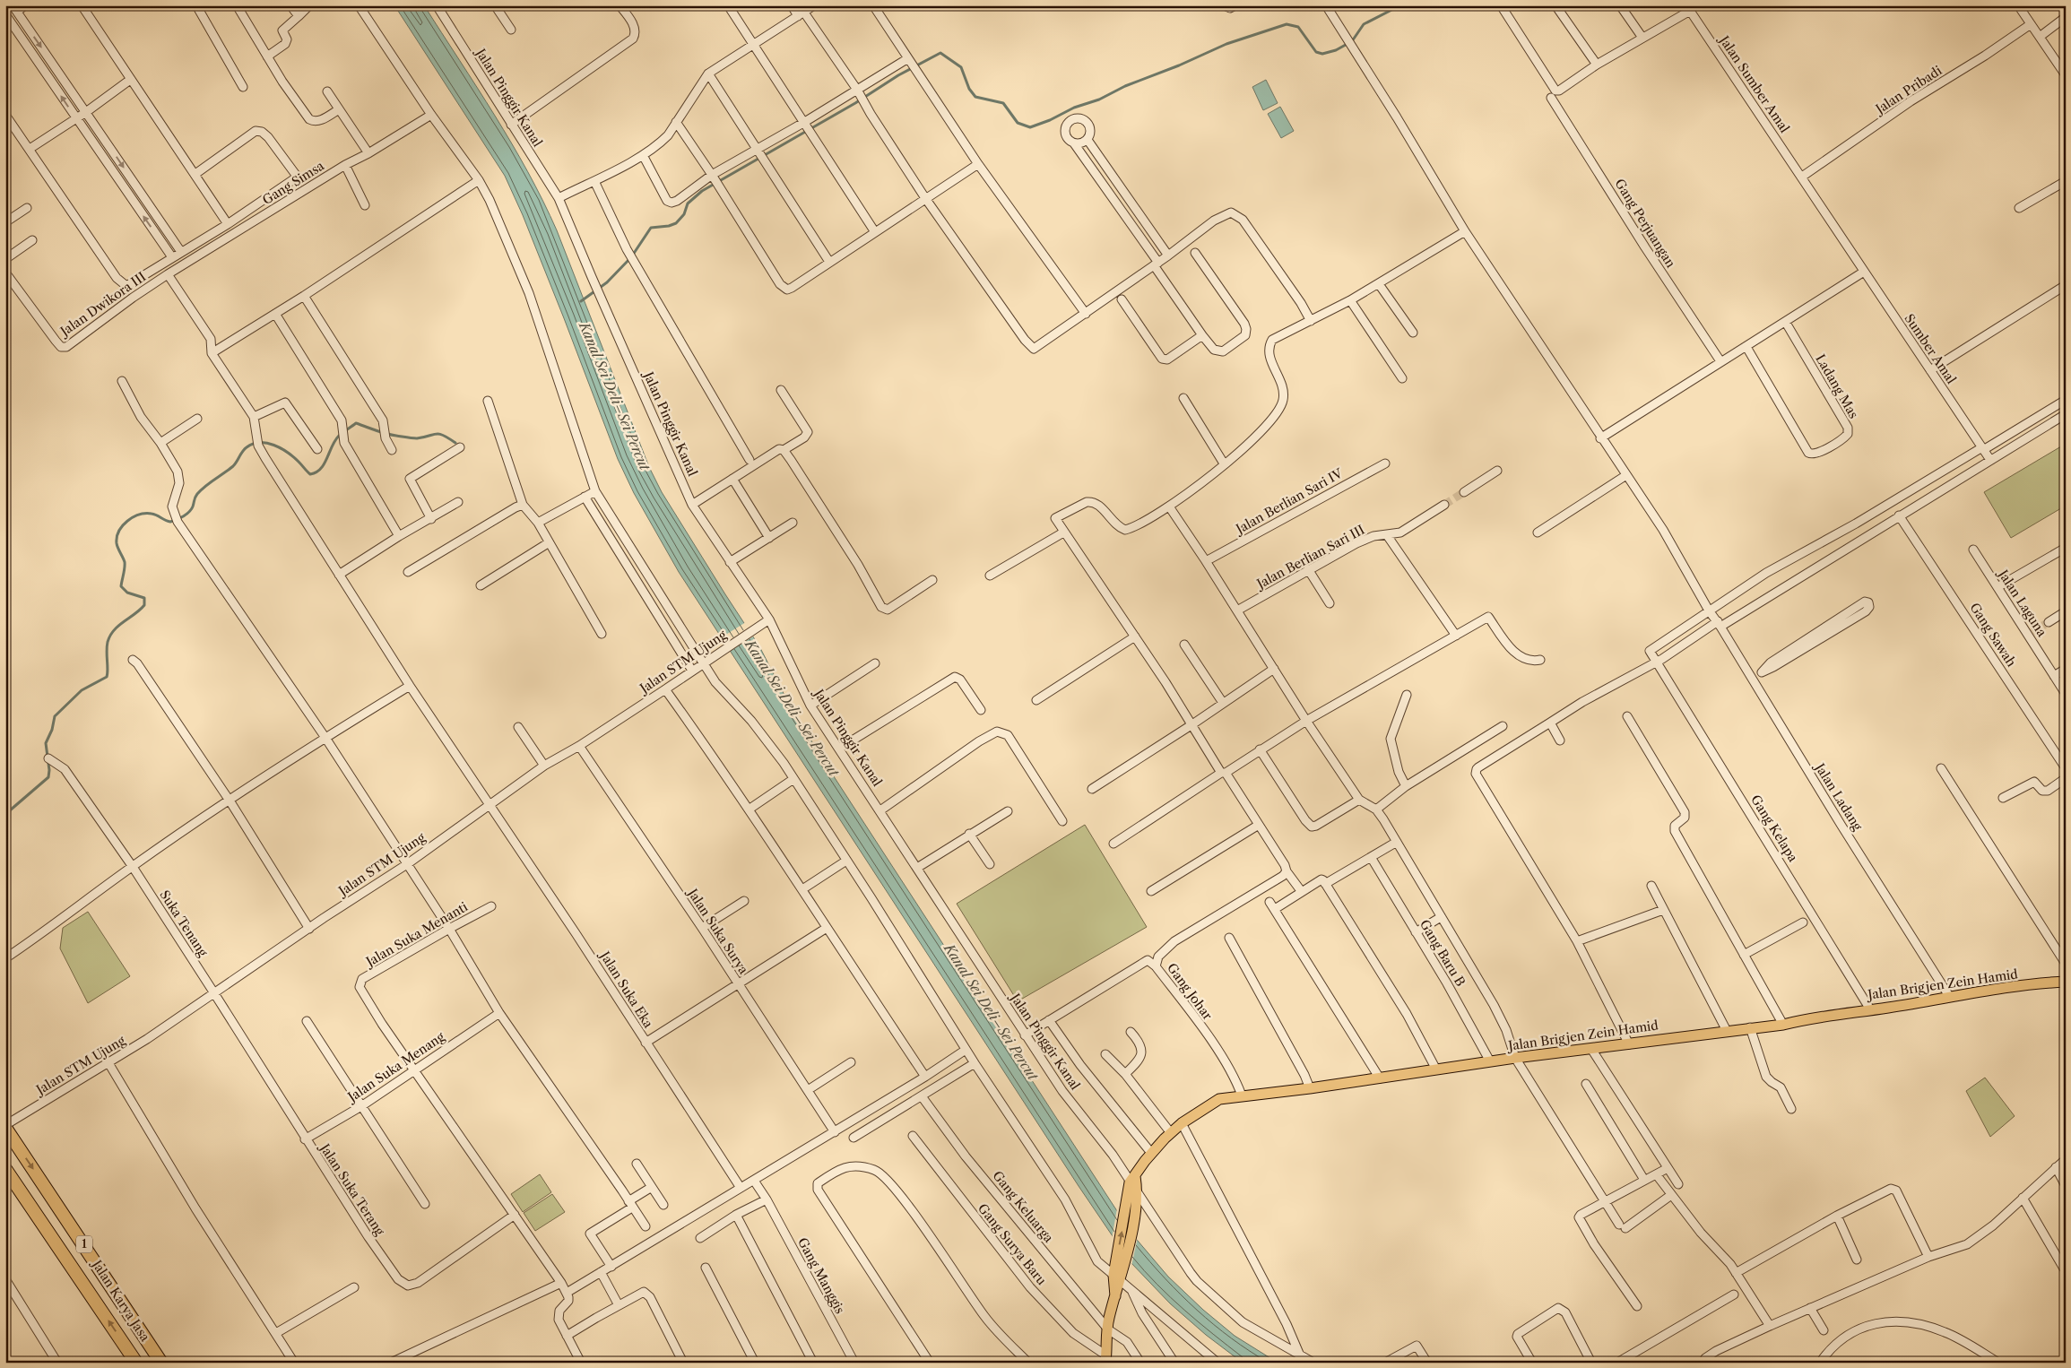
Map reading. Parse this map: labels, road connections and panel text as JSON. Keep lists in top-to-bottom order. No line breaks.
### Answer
{"streets":{"highway":["1","Jalan Karya Jasa"],"main road":["Jalan Brigjen Zein Hamid"],"street":["Jalan Sumber Amal","Jalan Pribadi","Jalan Pinggir Kanal","Gang Simsa","Gang Perjuangan","Jalan Dwikora III","Sumber Amal","Ladang Mas","Jalan Berlian Sari IV","Jalan Berlian Sari III","Jalan Laguna","Gang Sawah","Jalan STM Ujung","Jalan Ladang","Gang Kelapa","Suka Tenang","Jalan Suka Surya","Jalan Suka Menanti","Gang Baru B","Jalan Suka Eka","Gang Johar","Jalan Suka Menang","Jalan Suka Terang","Gang Keluarga","Gang Surya Baru","Gang Manggis"]},"crossings":[["Jalan Sumber Amal","Jalan Pribadi"],["Jalan Sumber Amal","Sumber Amal"],["Jalan Pribadi","Sumber Amal"],["Jalan Pinggir Kanal","Jalan STM Ujung"],["Jalan Pinggir Kanal","Jalan Brigjen Zein Hamid"],["Jalan Pinggir Kanal","Gang Johar"],["Gang Simsa","Jalan Dwikora III"],["Jalan STM Ujung","Suka Tenang"],["Jalan STM Ujung","Jalan Suka Surya"],["Jalan STM Ujung","Jalan Suka Eka"],["Jalan STM Ujung","Jalan Suka Terang"],["Jalan STM Ujung","Jalan Karya Jasa"],["Jalan Ladang","Jalan Brigjen Zein Hamid"],["Gang Kelapa","Jalan Brigjen Zein Hamid"],["Suka Tenang","Jalan Suka Terang"],["Jalan Suka Menanti","Jalan Suka Menang"],["Gang Baru B","Jalan Brigjen Zein Hamid"],["Jalan Brigjen Zein Hamid","Gang Johar"],["Jalan Brigjen Zein Hamid","Gang Keluarga"],["Jalan Brigjen Zein Hamid","Gang Surya Baru"],["Jalan Suka Menang","Jalan Suka Terang"]],"water":["Kanal Sei Deli–Sei Percut"]}
